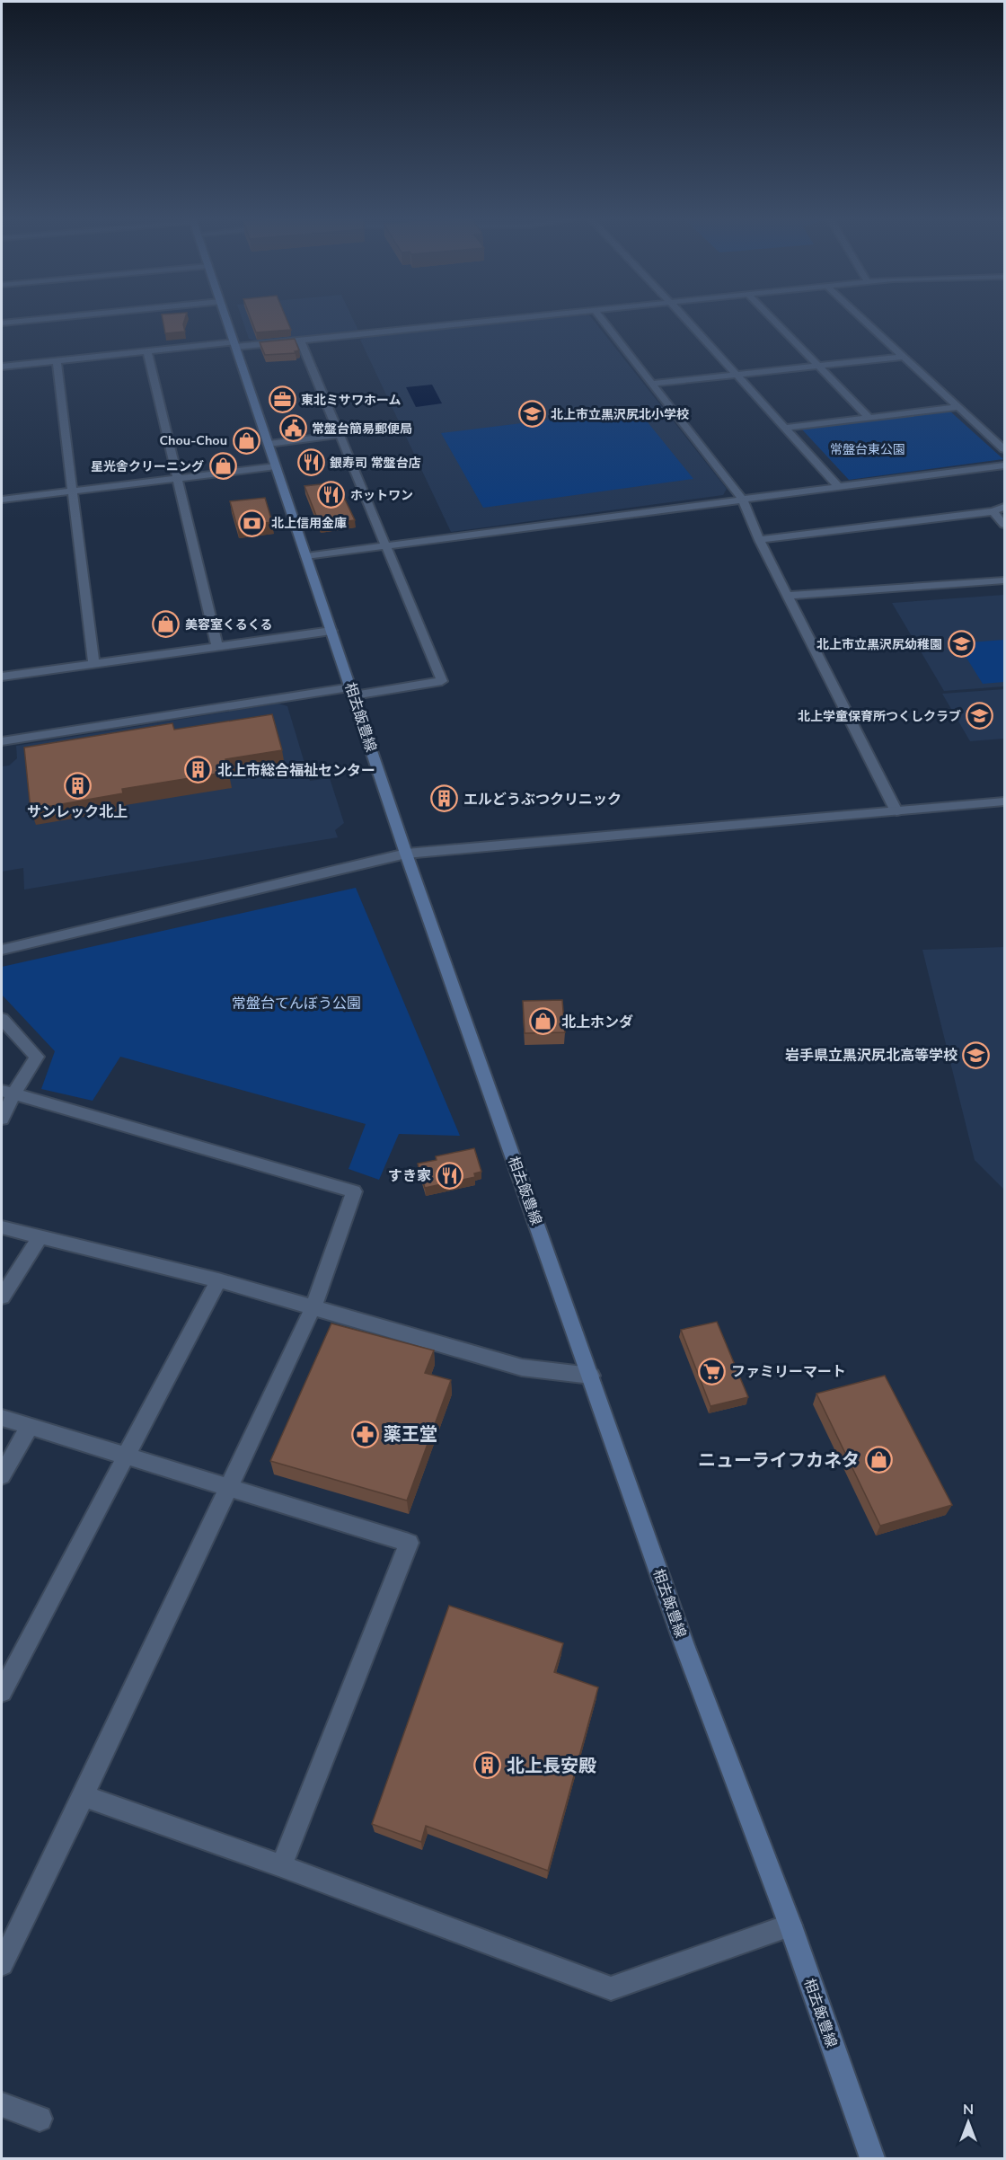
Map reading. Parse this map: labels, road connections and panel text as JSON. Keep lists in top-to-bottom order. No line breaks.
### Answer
{"streets":{"main road":["相去飯豊線"]},"parks":["常盤台東公園","常盤台てんぼう公園"],"places":{"office":["東北ミサワホーム"],"school or university":["北上市立黒沢尻北小学校","北上市立黒沢尻幼稚園","北上学童保育所つくしクラブ","岩手県立黒沢尻北高等学校"],"public building":["常盤台簡易郵便局"],"shop":["Chou-Chou","星光舎クリーニング","美容室くるくる","北上ホンダ","ニューライフカネタ"],"restaurant":["銀寿司 常盤台店","ホットワン","すき家"],"bank":["北上信用金庫"],"building":["北上市総合福祉センター","サンレック北上","エルどうぶつクリニック","北上長安殿"],"supermarket":["ファミリーマート"],"pharmacy":["薬王堂"]},"north":"top"}
